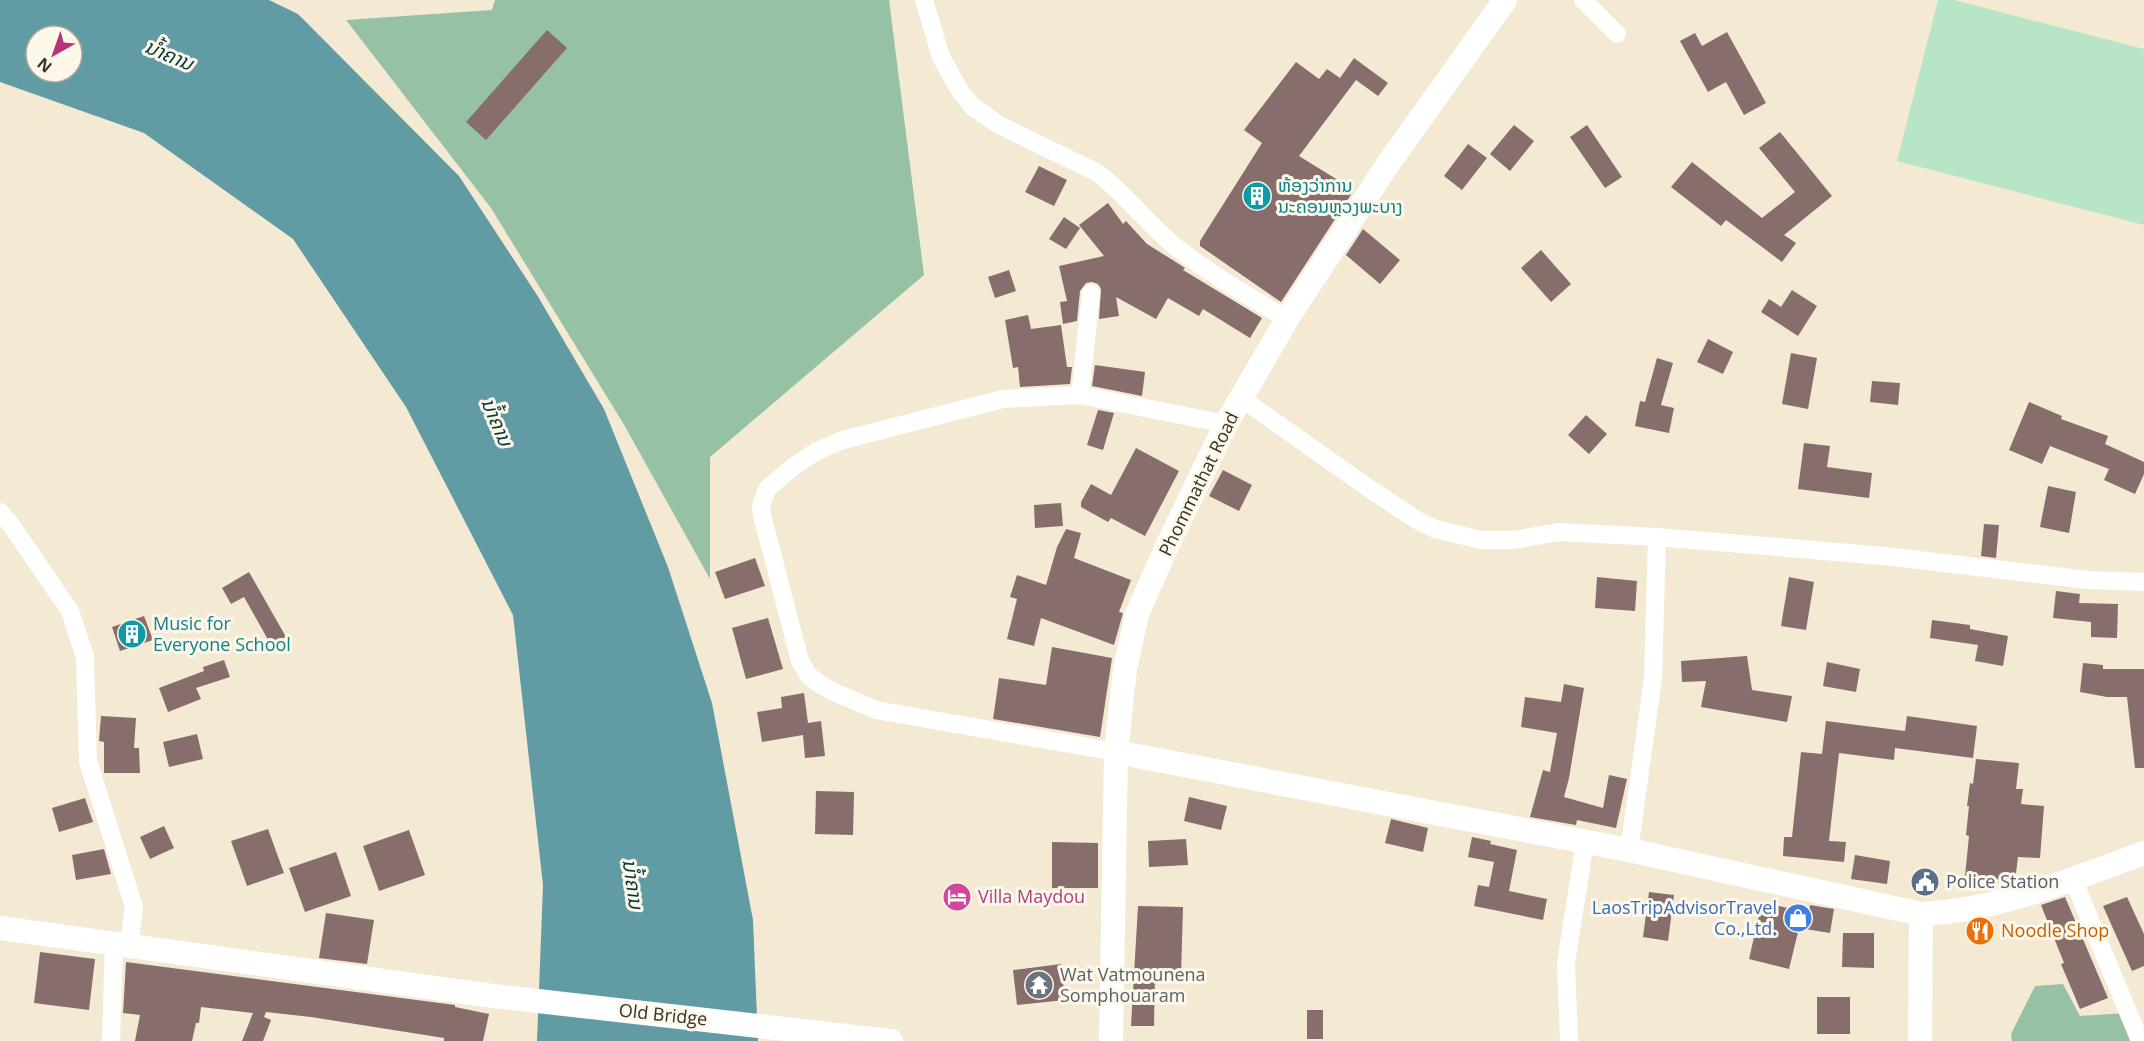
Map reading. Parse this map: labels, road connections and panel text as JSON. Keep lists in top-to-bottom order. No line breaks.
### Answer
{"streets":{"street":["Phommathat Road","Old Bridge"]},"water":["ນ້ຳຄານ"],"places":{"building":["ຫ້ອງວ່າການ ນະຄອນຫຼວງພະບາງ","Music for Everyone School"],"public building":["Police Station"],"hotel":["Villa Maydou"],"shop":["LaosTripAdvisorTravel Co.,Ltd."],"restaurant":["Noodle Shop"],"temple":["Wat Vatmounena Somphouaram"]},"north":"bottom left"}
